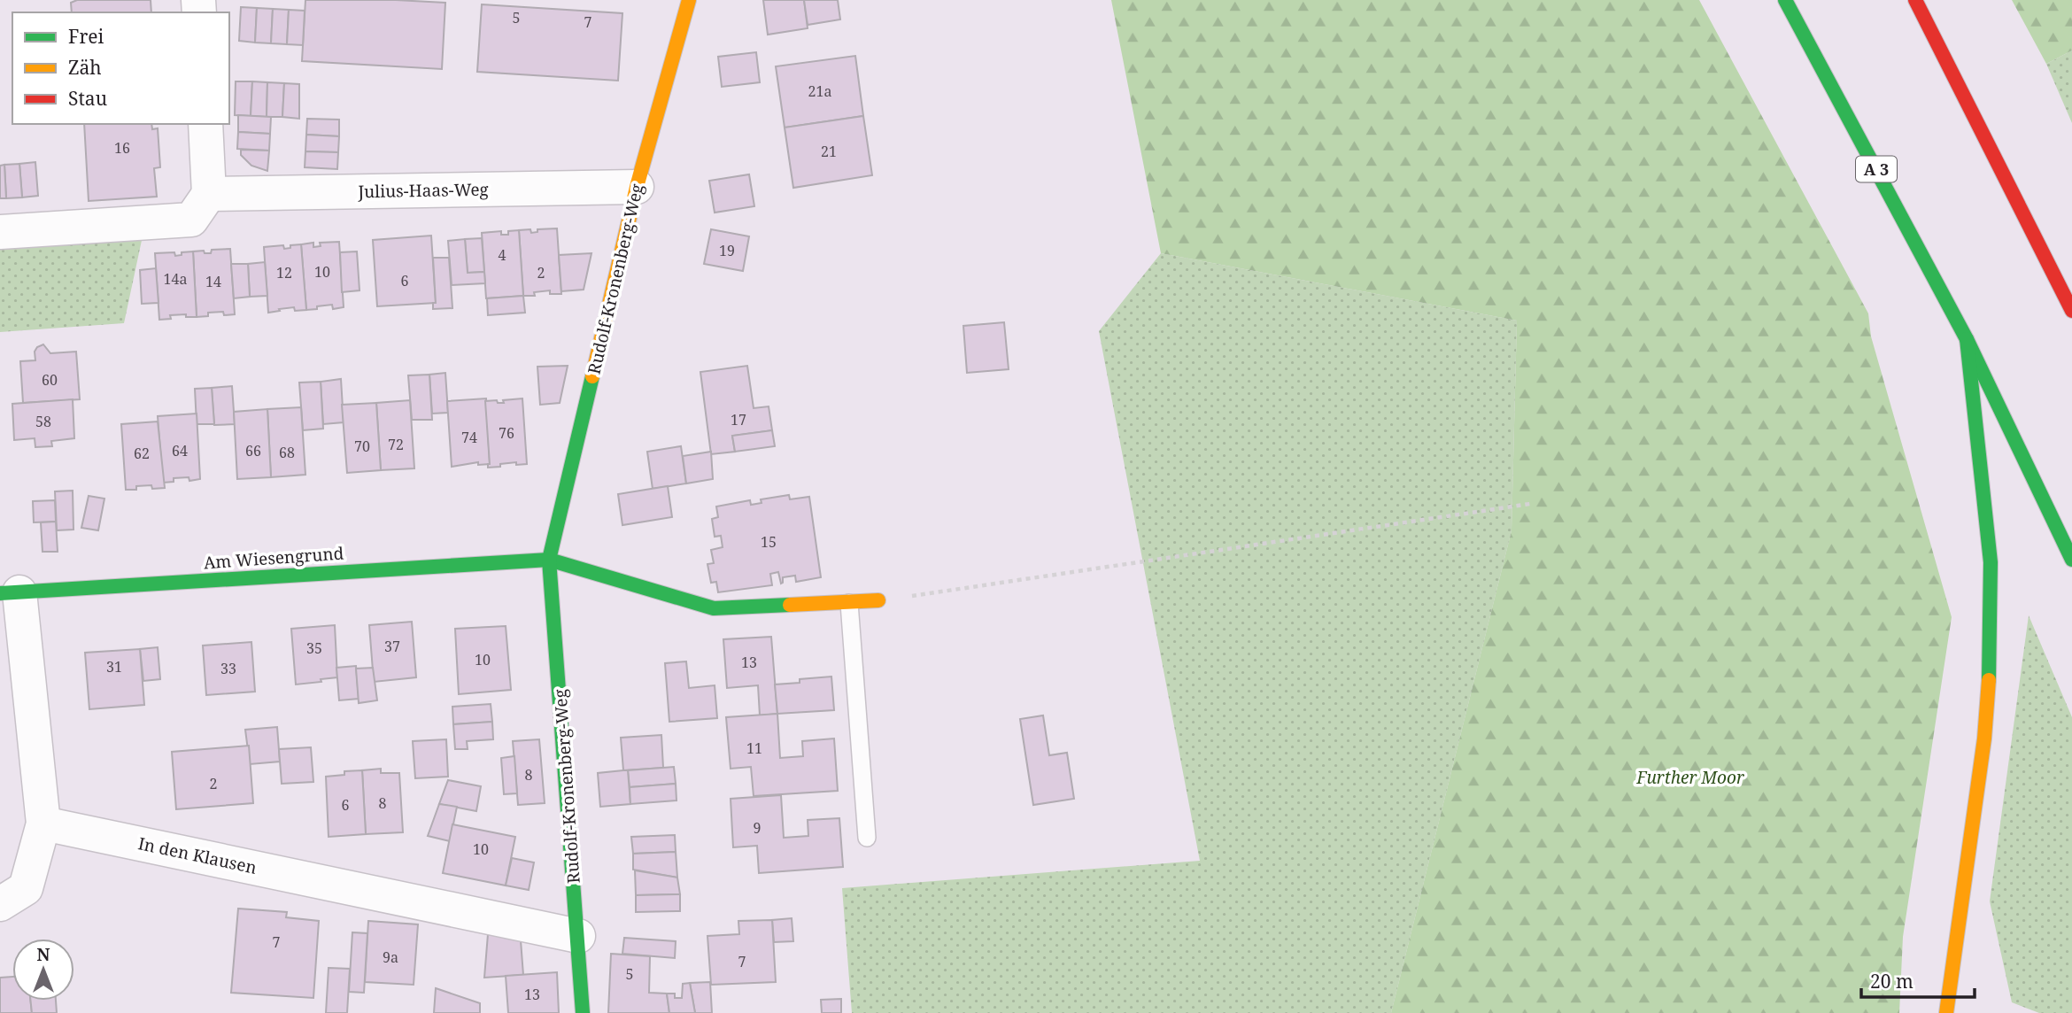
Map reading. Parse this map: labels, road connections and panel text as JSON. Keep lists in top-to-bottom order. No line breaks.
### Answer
{"streets":{"main road":["A 3","Rudolf-Kronenberg-Weg","Am Wiesengrund"],"street":["Julius-Haas-Weg","In den Klausen"]},"crossings":[["Julius-Haas-Weg","Rudolf-Kronenberg-Weg"],["Rudolf-Kronenberg-Weg","Am Wiesengrund"],["Rudolf-Kronenberg-Weg","In den Klausen"]],"parks":["Further Moor"],"house_numbers":["5","7","21a","16","21","19","4","10","12","2","14a","6","14","60","17","58","76","74","72","70","64","66","68","62","15","37","35","10","13","31","33","11","8","2","8","6","9","10","7","9a","7","5","13"],"legend":["Frei","Zäh","Stau"],"scale_bar":"20 m","north":"top"}
